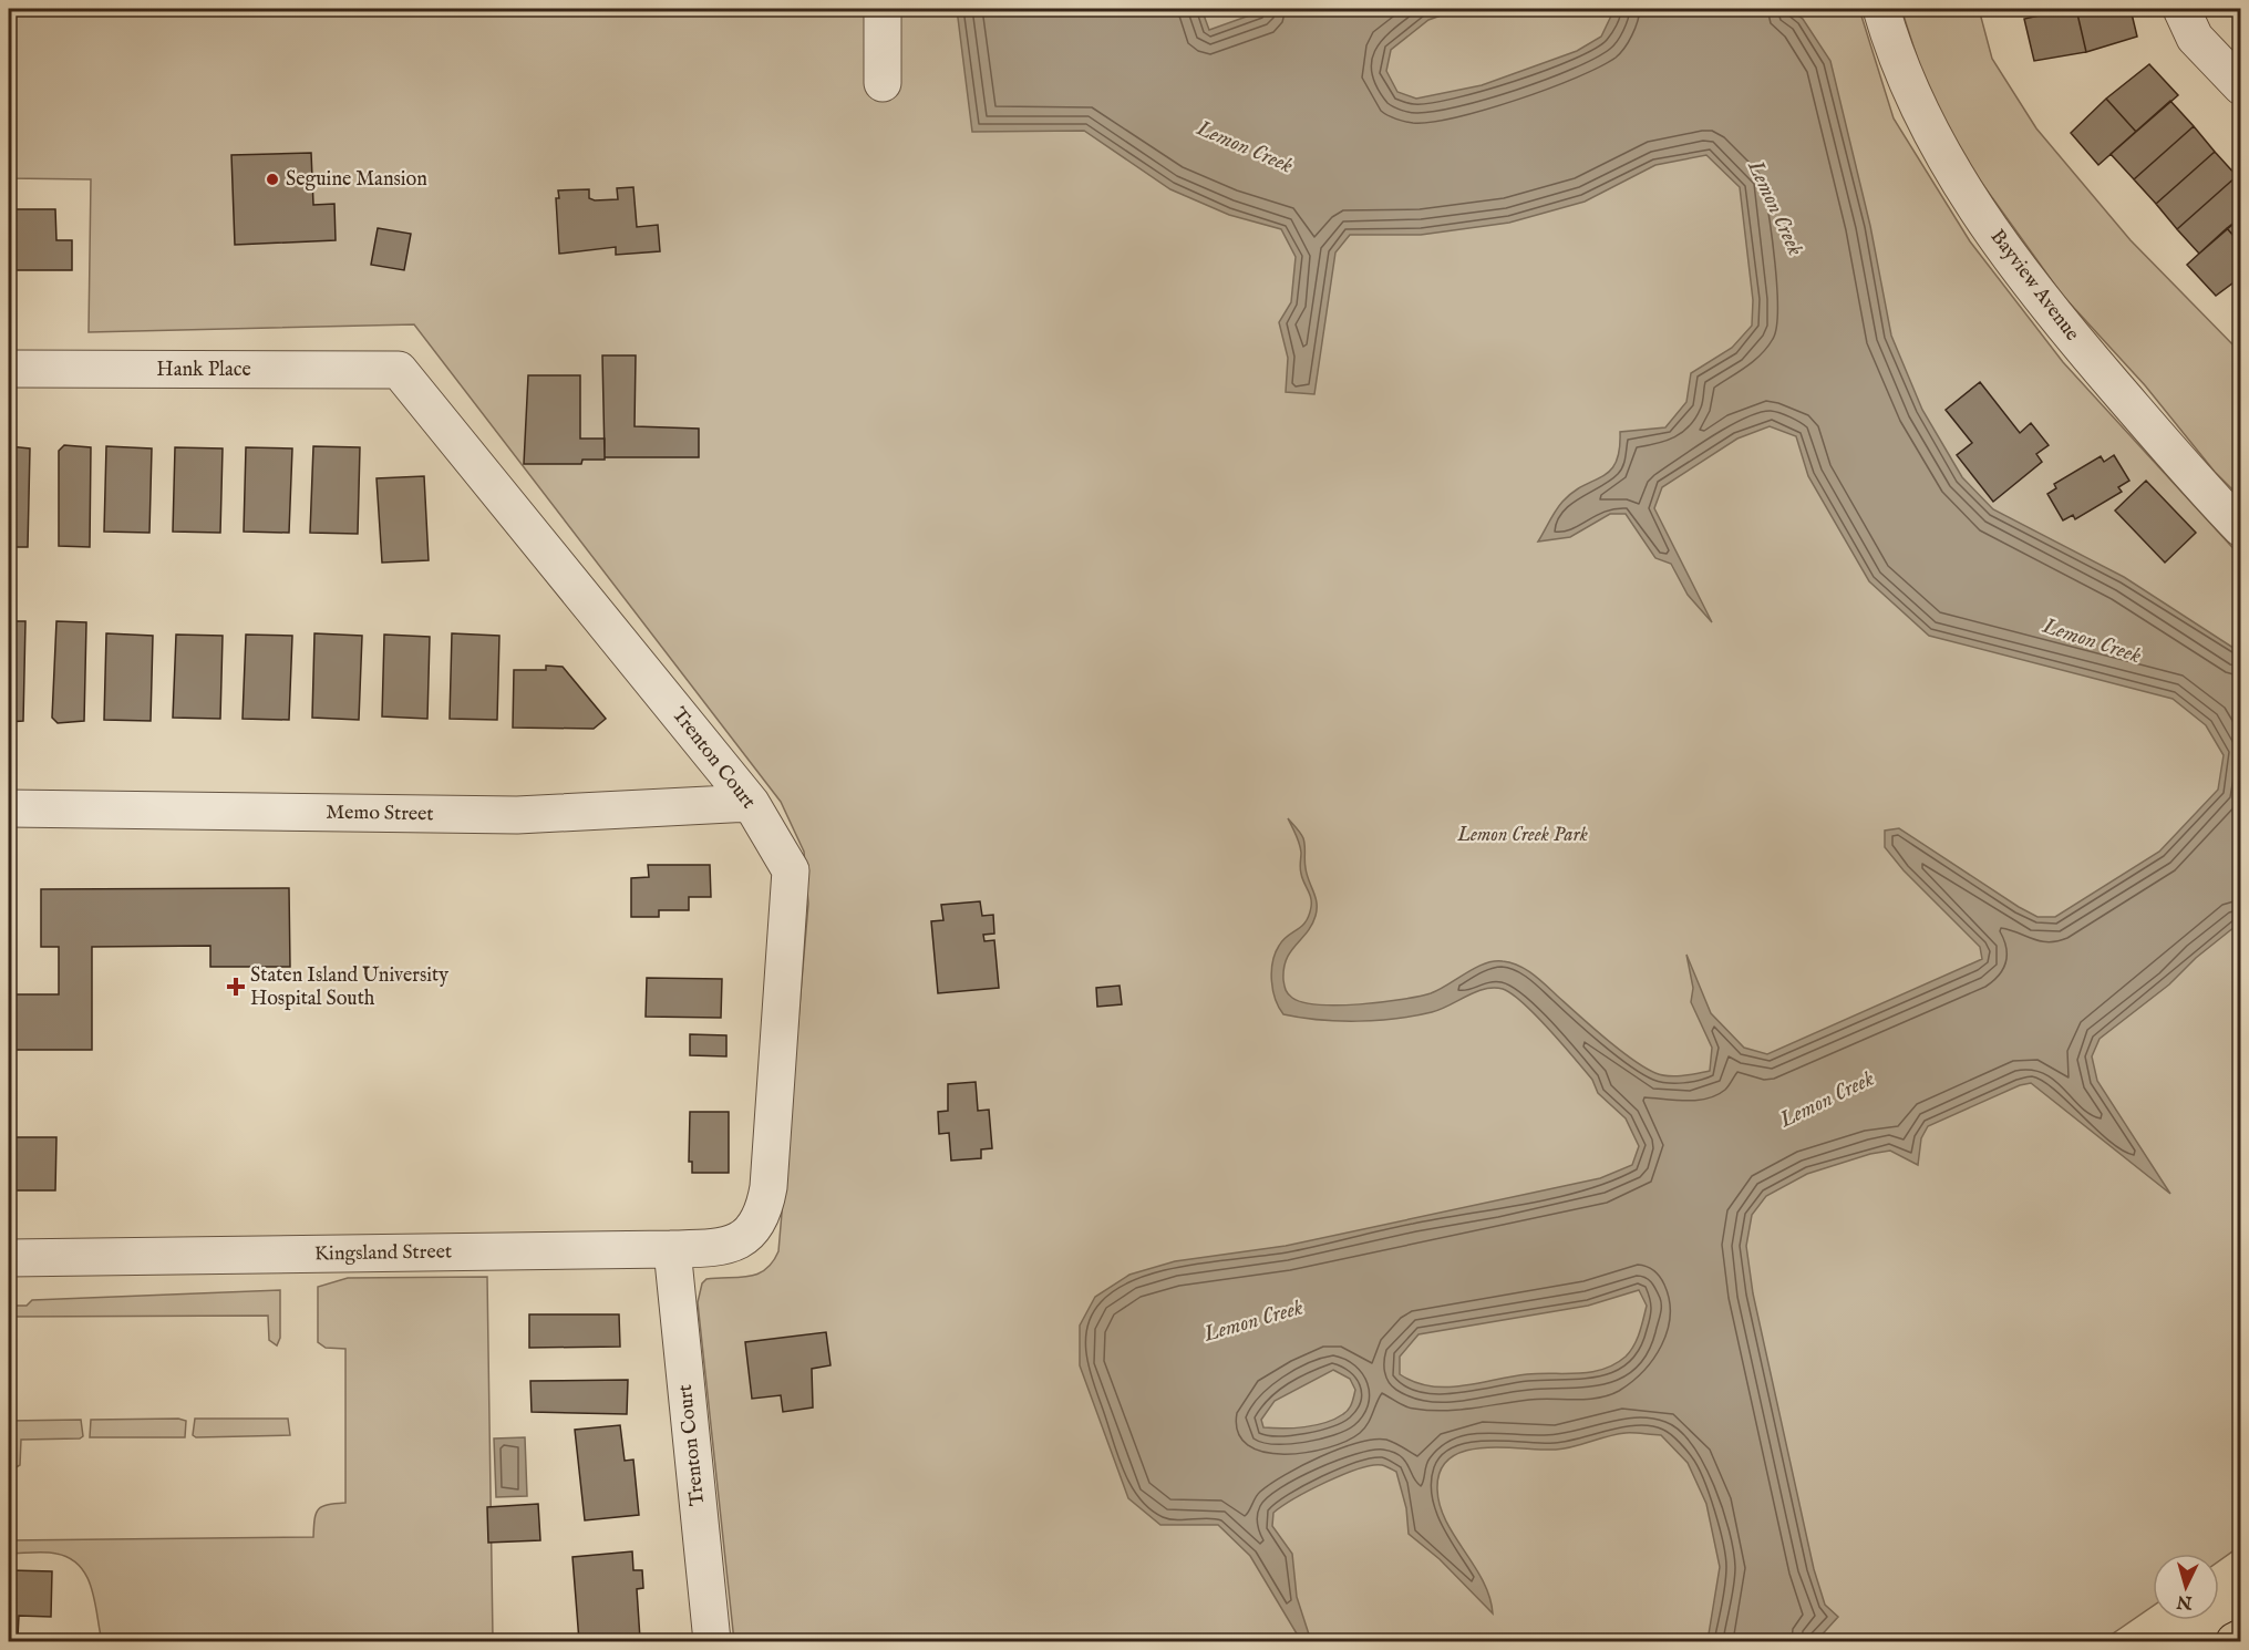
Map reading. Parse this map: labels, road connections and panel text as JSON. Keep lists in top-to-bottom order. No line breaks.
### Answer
{"streets":{"street":["Bayview Avenue","Hank Place","Trenton Court","Memo Street","Kingsland Street"]},"crossings":[["Hank Place","Trenton Court"],["Trenton Court","Memo Street"],["Trenton Court","Kingsland Street"]],"water":["Lemon Creek"],"parks":["Lemon Creek Park"],"places":{"other":["Seguine Mansion"],"health":["Staten Island University Hospital South"]},"north":"bottom"}
